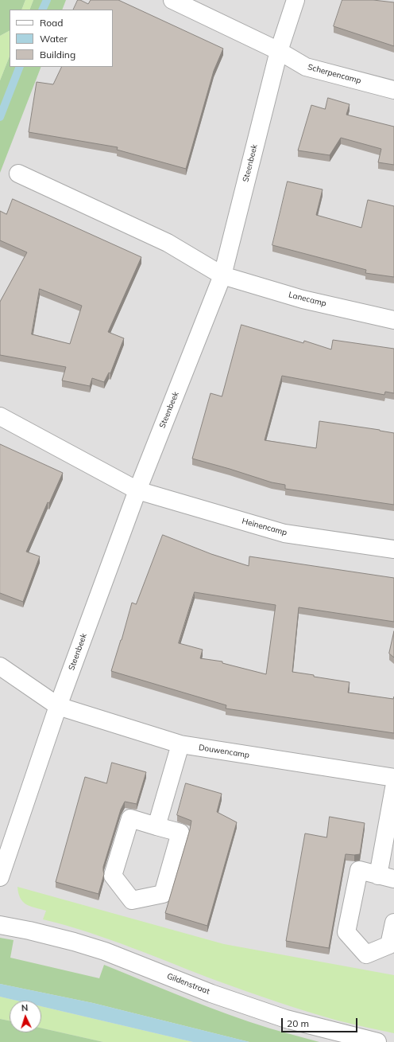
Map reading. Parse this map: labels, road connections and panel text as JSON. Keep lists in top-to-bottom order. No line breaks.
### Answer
{"streets":{"street":["Scherpencamp","Steenbeek","Lanecamp","Heinencamp","Douwencamp","Gildenstraat"]},"crossings":[["Scherpencamp","Steenbeek"],["Steenbeek","Lanecamp"],["Steenbeek","Heinencamp"],["Steenbeek","Douwencamp"]],"legend":["Road","Water","Building"],"scale_bar":"20 m","north":"top"}
